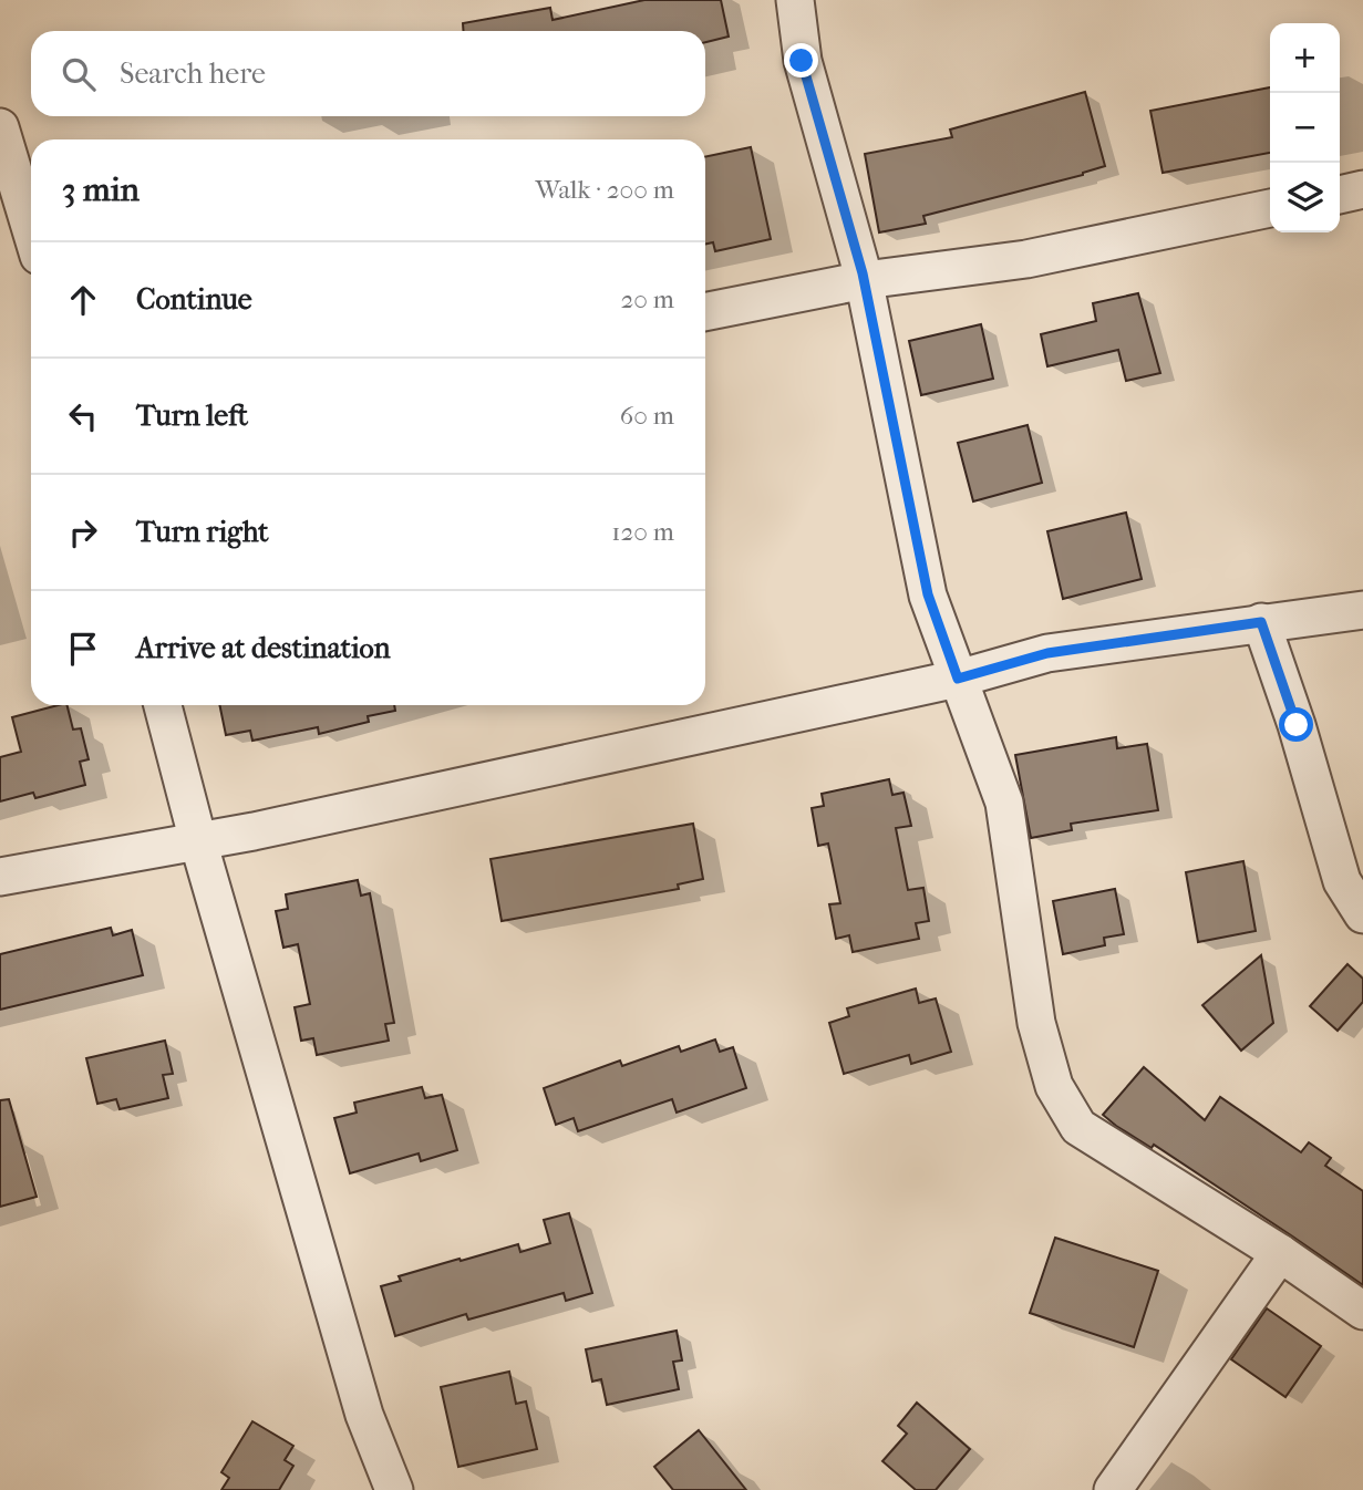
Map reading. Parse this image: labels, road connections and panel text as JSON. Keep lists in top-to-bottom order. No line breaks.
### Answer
{"page":{"map_buttons":["+","−"],"search":"Search here","heading":["3 min","Walk · 200 m"],"list":[["Continue","20 m"],["Turn left","60 m"],["Turn right","120 m"],"Arrive at destination"]}}
